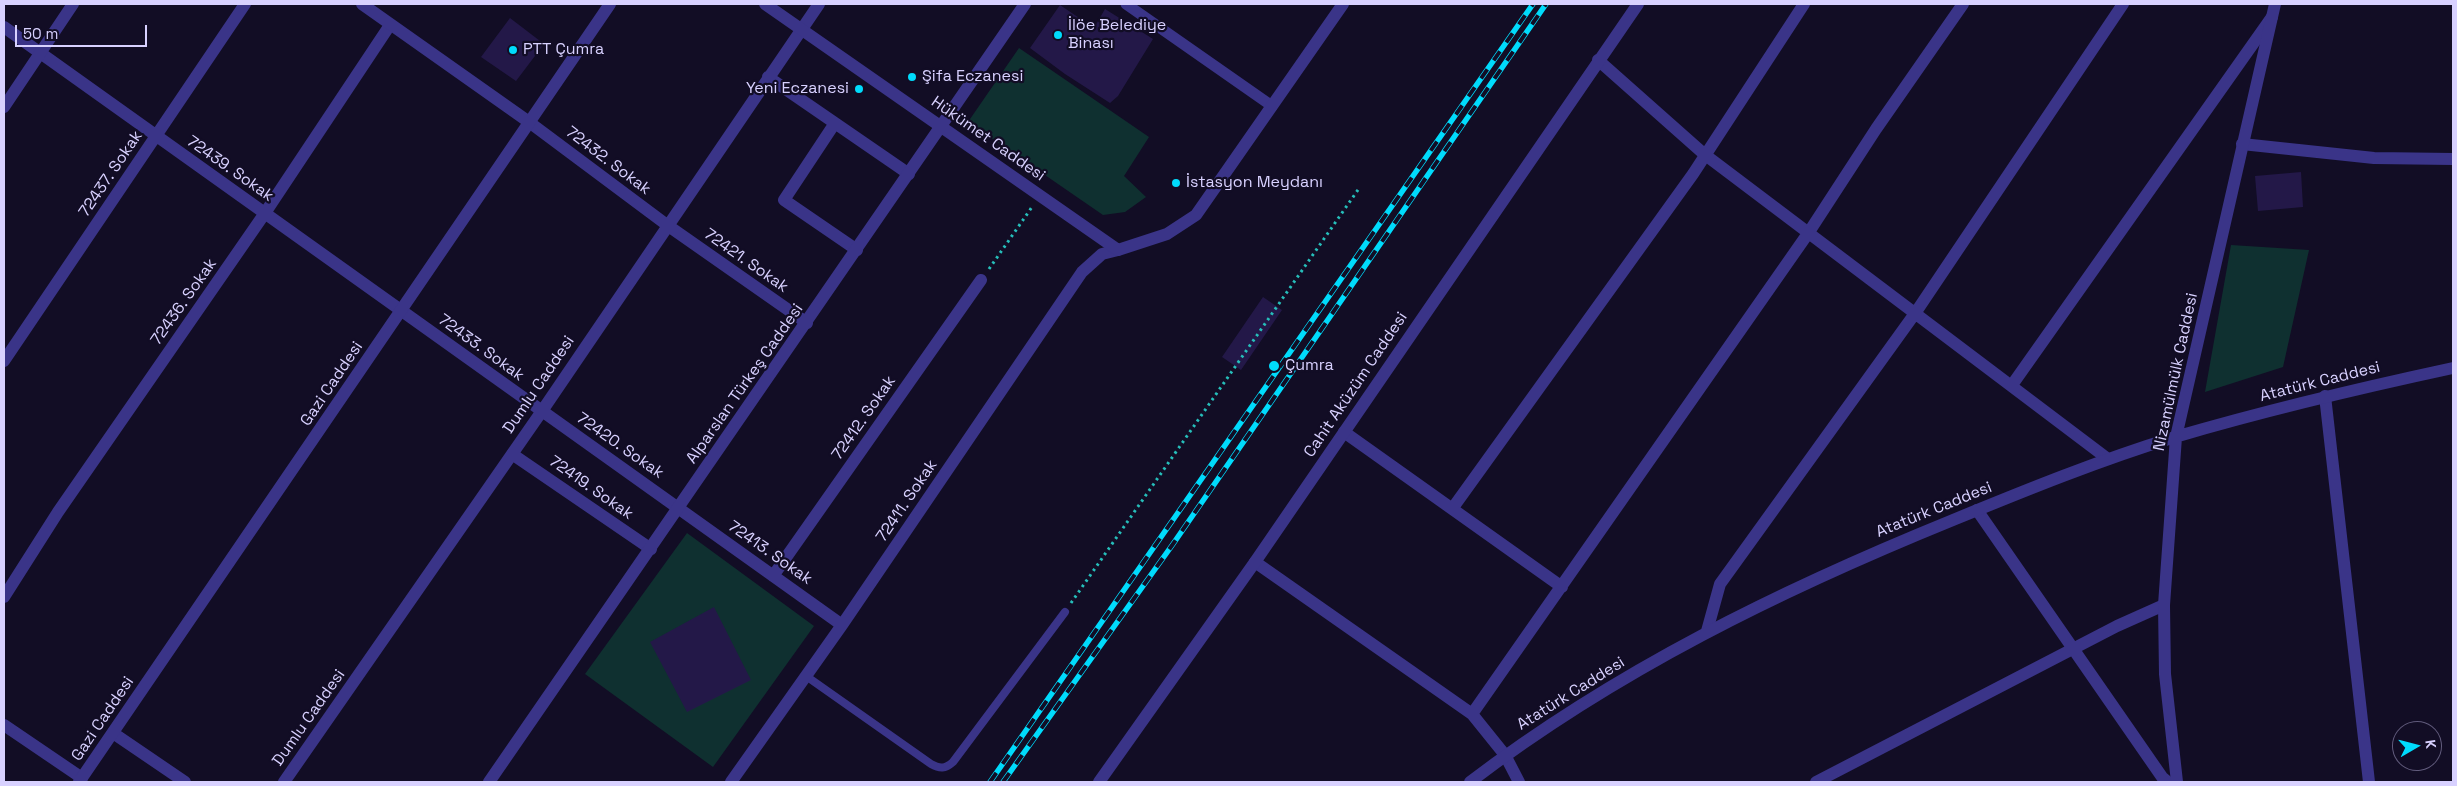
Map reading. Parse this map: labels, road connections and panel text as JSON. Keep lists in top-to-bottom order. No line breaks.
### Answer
{"streets":{"street":["Hükümet Caddesi","72432. Sokak","72439. Sokak","72437. Sokak","72421. Sokak","72436. Sokak","72433. Sokak","Nizamülmülk Caddesi","Atatürk Caddesi","Gazi Caddesi","Alparslan Türkeş Caddesi","Dumlu Caddesi","Cahit Aküzüm Caddesi","72412. Sokak","72420. Sokak","72419. Sokak","72411. Sokak","72413. Sokak"]},"crossings":[["Hükümet Caddesi","Alparslan Türkeş Caddesi"],["Hükümet Caddesi","Dumlu Caddesi"],["Hükümet Caddesi","72411. Sokak"],["72432. Sokak","72421. Sokak"],["72432. Sokak","72436. Sokak"],["72432. Sokak","Gazi Caddesi"],["72432. Sokak","Dumlu Caddesi"],["72439. Sokak","72437. Sokak"],["72439. Sokak","72436. Sokak"],["72439. Sokak","72433. Sokak"],["72439. Sokak","Gazi Caddesi"],["72421. Sokak","Alparslan Türkeş Caddesi"],["72421. Sokak","Dumlu Caddesi"],["72433. Sokak","Gazi Caddesi"],["72433. Sokak","Dumlu Caddesi"],["72433. Sokak","72420. Sokak"],["Nizamülmülk Caddesi","Atatürk Caddesi"],["Alparslan Türkeş Caddesi","72420. Sokak"],["Alparslan Türkeş Caddesi","72419. Sokak"],["Alparslan Türkeş Caddesi","72413. Sokak"],["Dumlu Caddesi","72420. Sokak"],["Dumlu Caddesi","72419. Sokak"],["72412. Sokak","72413. Sokak"],["72420. Sokak","72413. Sokak"],["72411. Sokak","72413. Sokak"]],"places":["İlöe Belediye Binası","PTT Çumra","Şifa Eczanesi","Yeni Eczanesi","İstasyon Meydanı","Çumra"],"scale_bar":"50 m","north":"right"}
